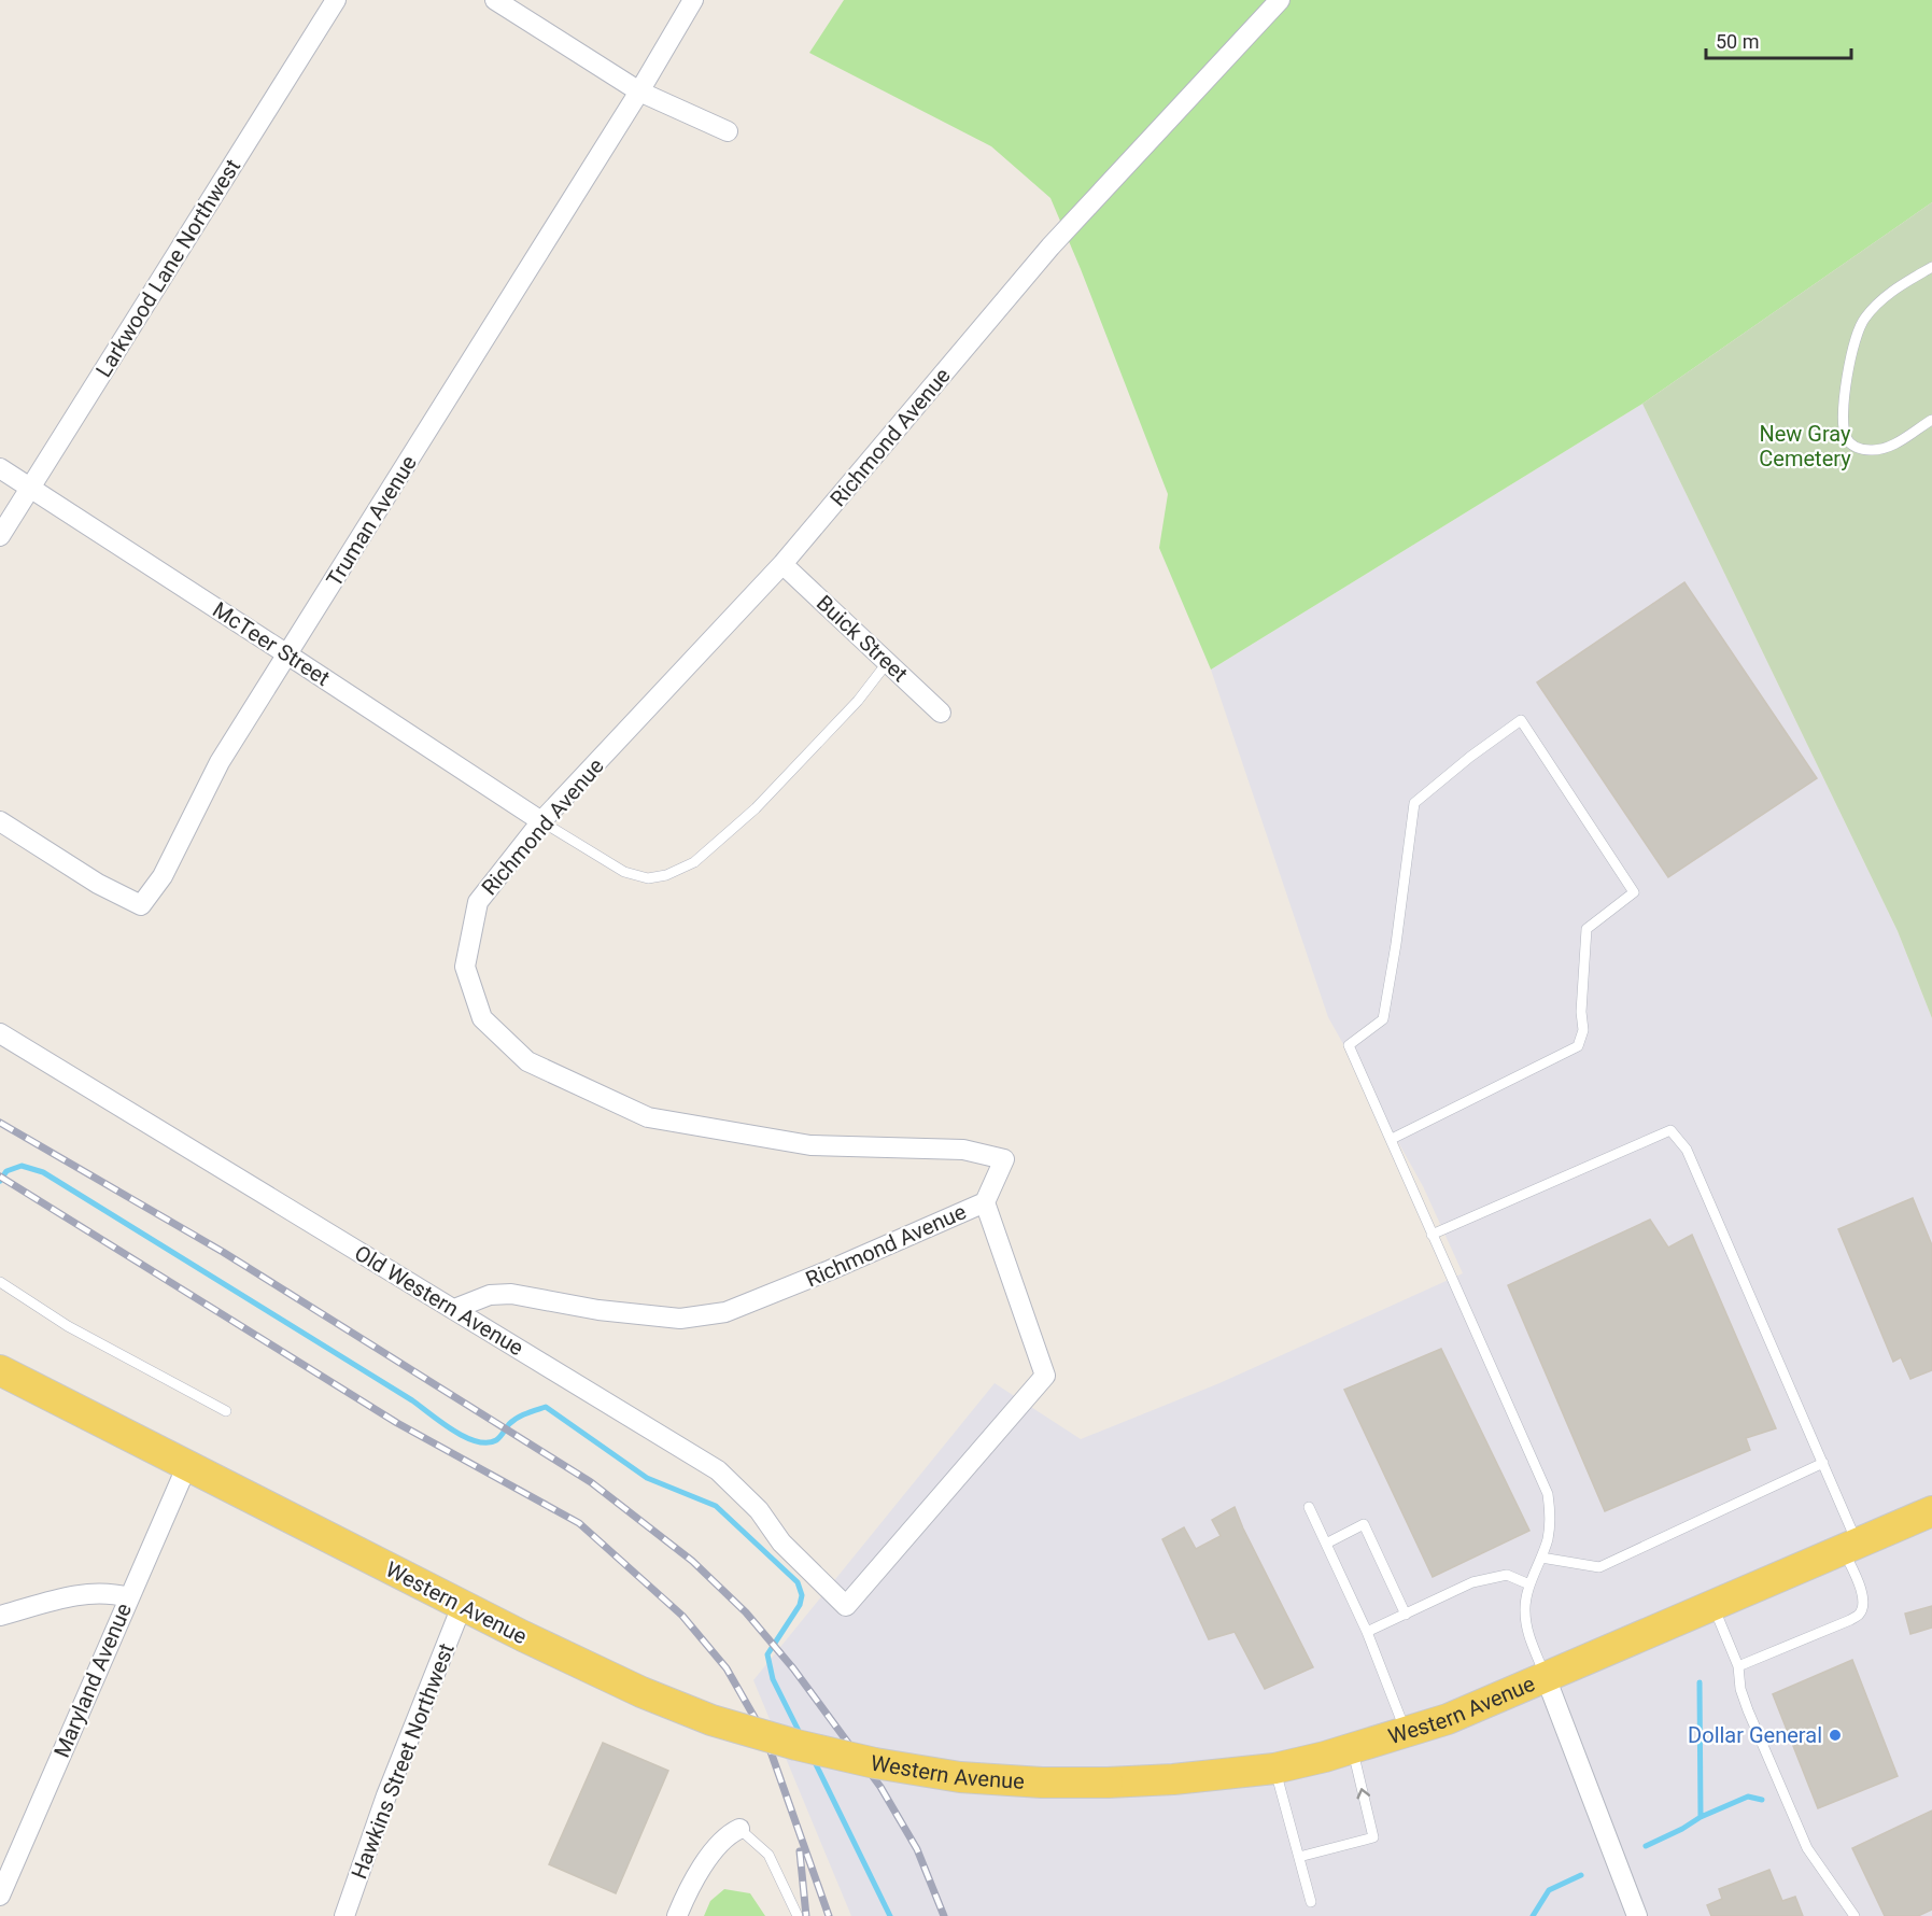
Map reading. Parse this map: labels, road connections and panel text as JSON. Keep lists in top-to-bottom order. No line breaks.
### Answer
{"streets":{"main road":["Western Avenue"],"street":["Larkwood Lane Northwest","Richmond Avenue","Truman Avenue","Buick Street","McTeer Street","Old Western Avenue","Maryland Avenue","Hawkins Street Northwest"]},"crossings":[["Larkwood Lane Northwest","McTeer Street"],["Richmond Avenue","Buick Street"],["Richmond Avenue","McTeer Street"],["Richmond Avenue","Old Western Avenue"],["Truman Avenue","McTeer Street"],["Western Avenue","Maryland Avenue"],["Western Avenue","Hawkins Street Northwest"]],"parks":["New Gray Cemetery"],"places":["Dollar General"],"scale_bar":"50 m"}
